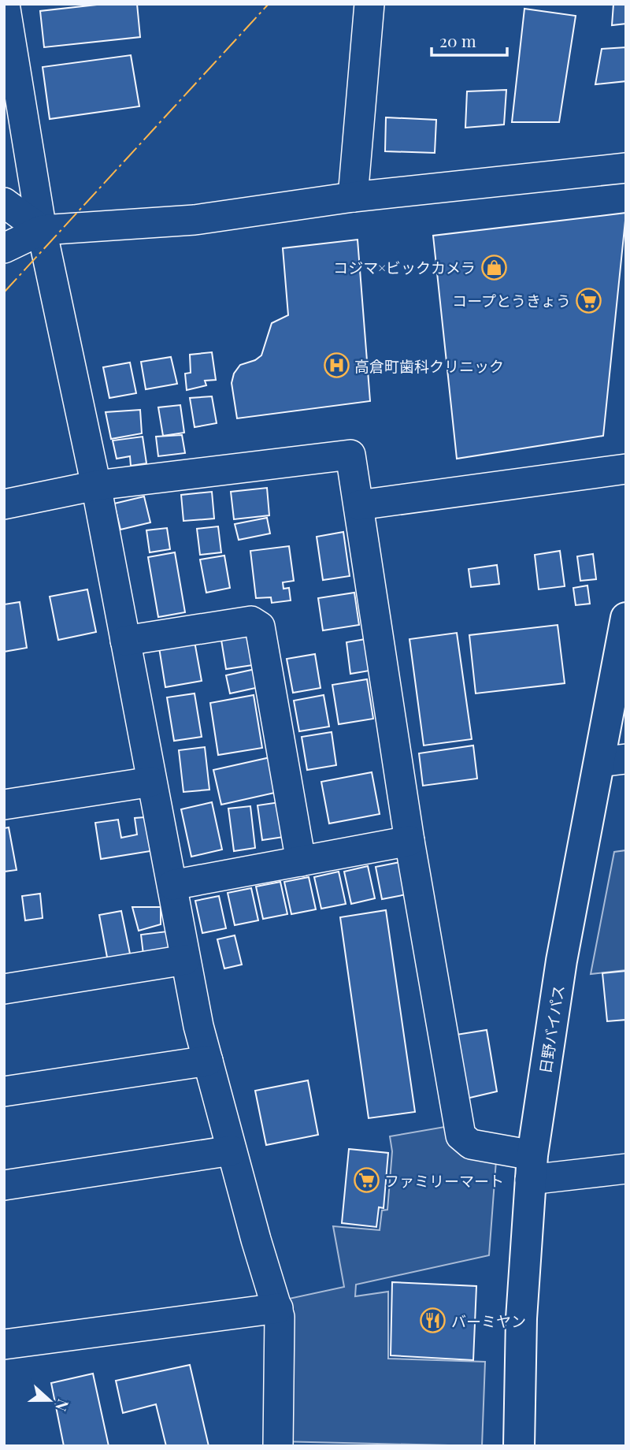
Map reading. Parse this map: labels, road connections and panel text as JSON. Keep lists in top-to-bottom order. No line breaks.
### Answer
{"streets":{"highway":["日野バイパス"]},"places":{"shop":["コジマ×ビックカメラ"],"supermarket":["コープとうきょう","ファミリーマート"],"hospital":["高倉町歯科クリニック"],"restaurant":["バーミヤン"]},"scale_bar":"20 m","north":"right"}
